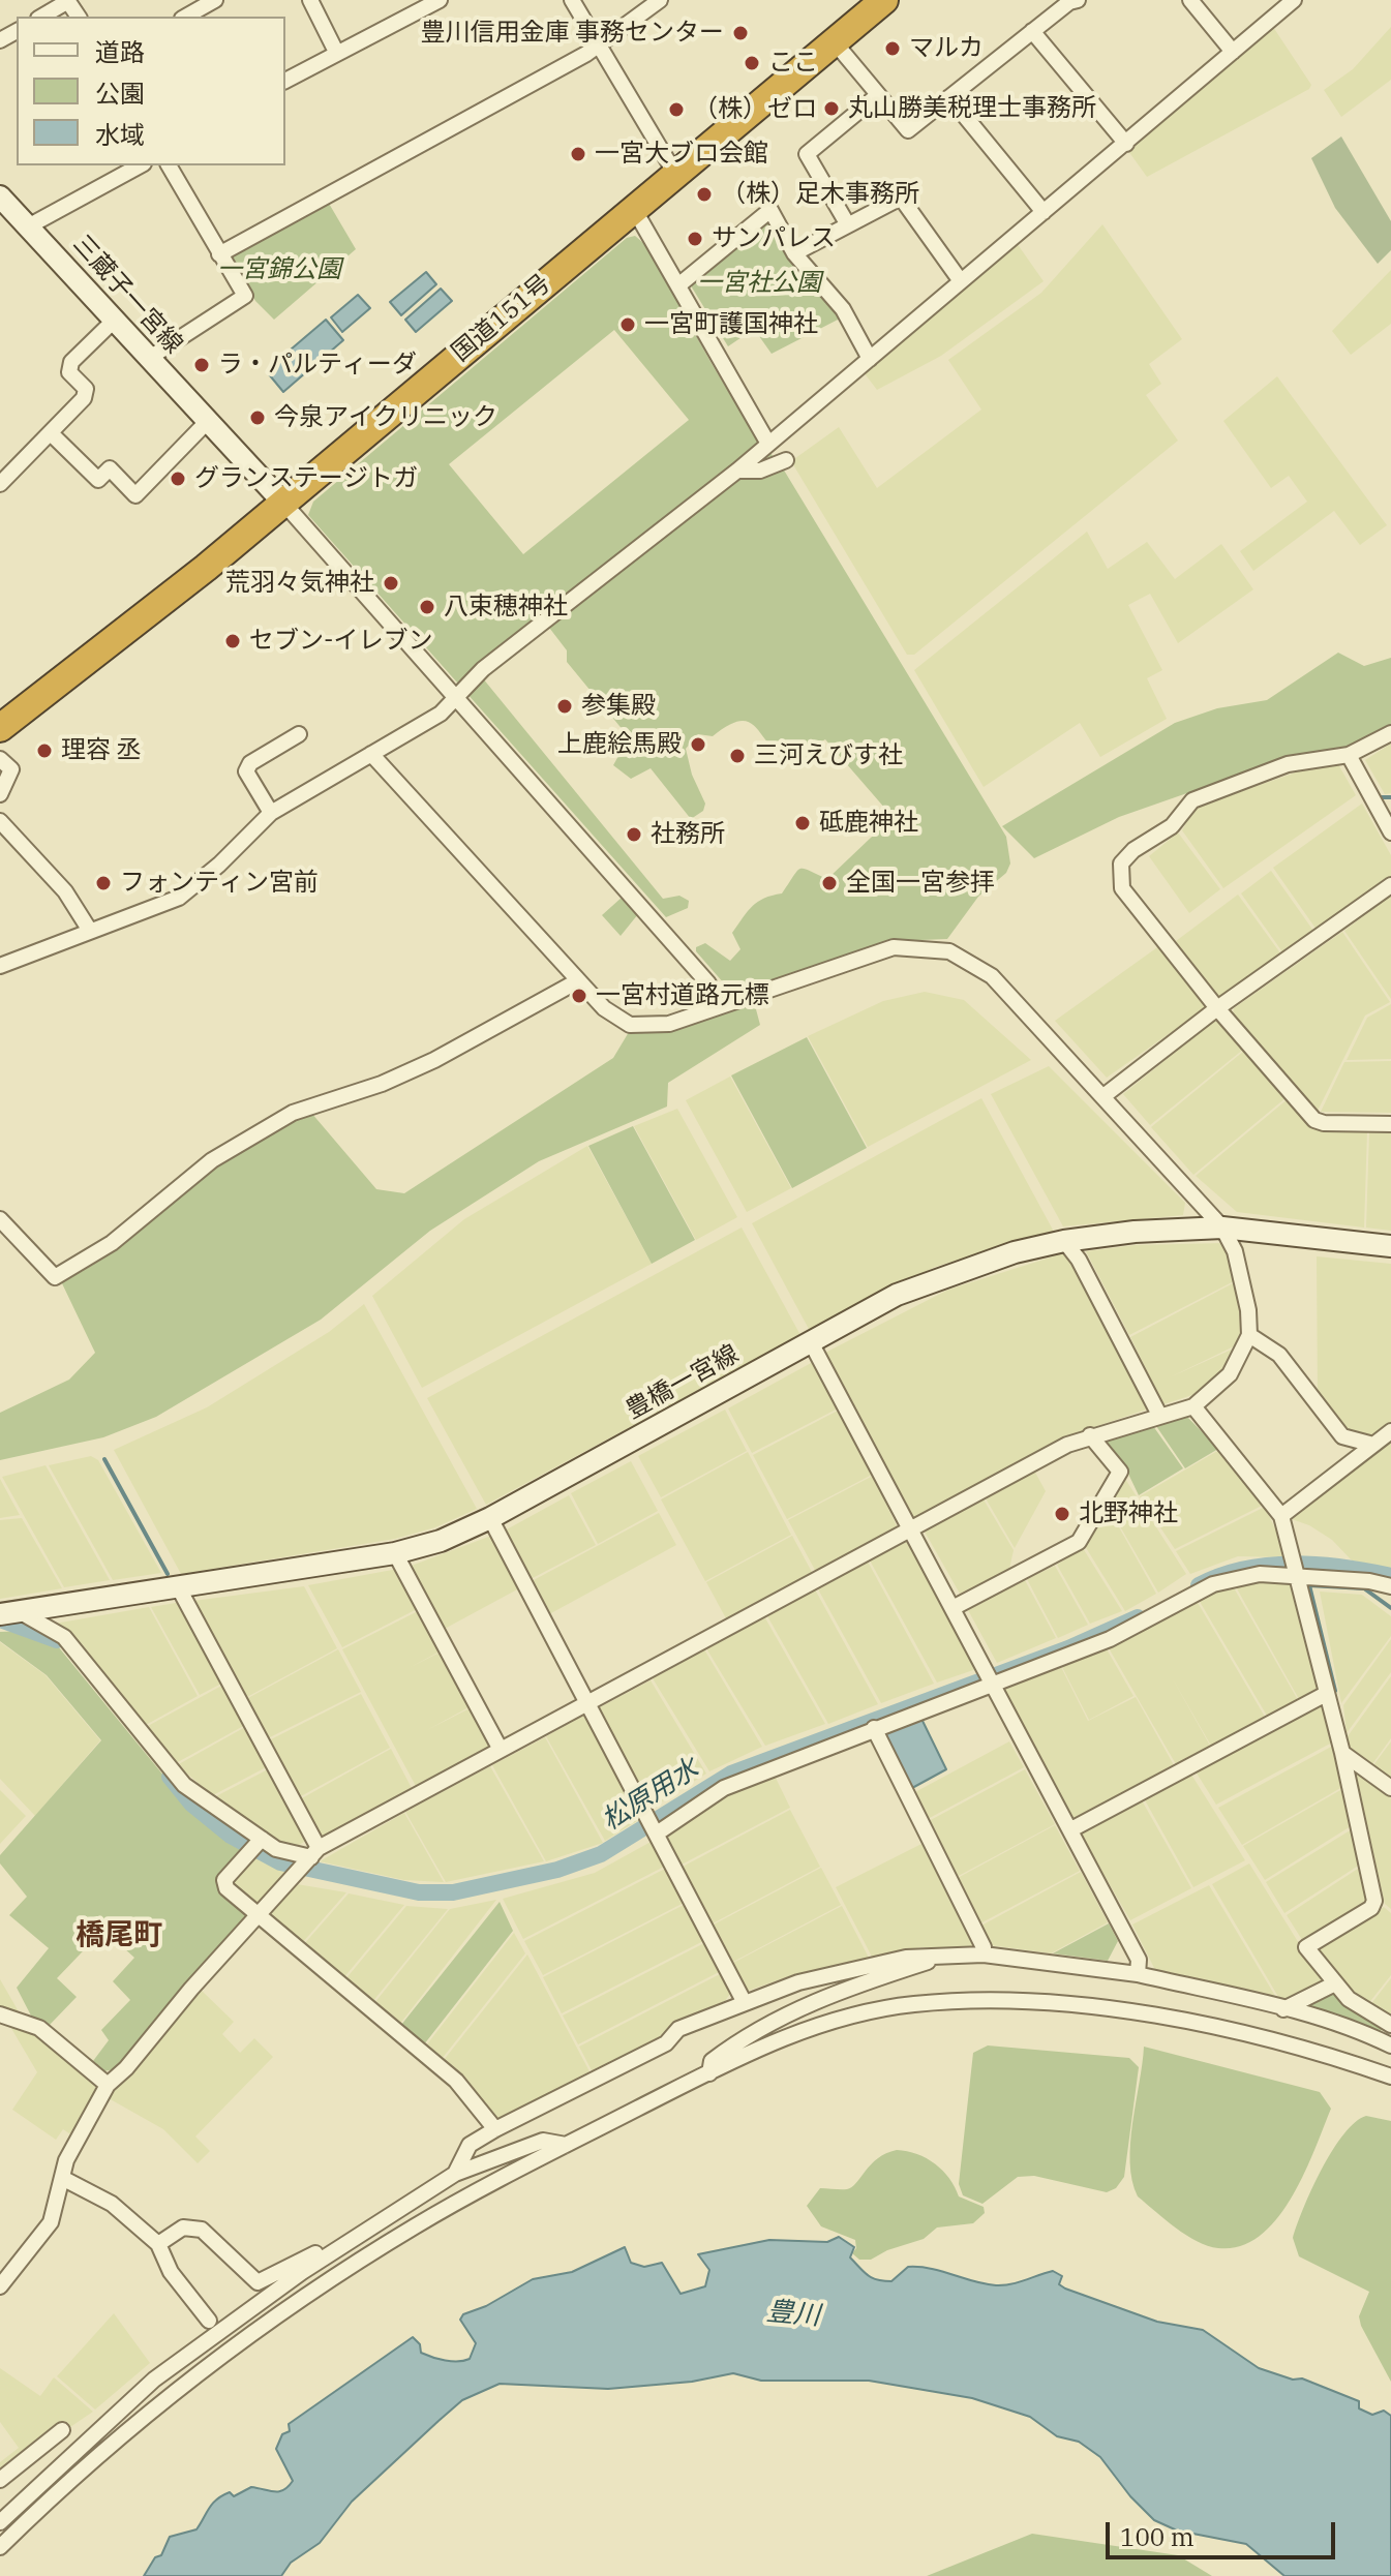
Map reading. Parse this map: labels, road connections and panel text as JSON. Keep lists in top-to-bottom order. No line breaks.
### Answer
{"streets":{"highway":["国道151号"],"main road":["三蔵子一宮線","豊橋一宮線"]},"crossings":[["三蔵子一宮線","国道151号"]],"districts":["橋尾町"],"water":["松原用水","豊川"],"parks":["一宮錦公園","一宮社公園"],"places":["豊川信用金庫 事務センター","マルカ","ここ","丸山勝美税理士事務所","（株）ゼロ","一宮大ブロ会館","（株）足木事務所","サンパレス","一宮町護国神社","ラ・パルティーダ","今泉アイクリニック","グランステージトガ","荒羽々気神社","八束穂神社","セブン-イレブン","参集殿","上鹿絵馬殿","理容 丞","三河えびす社","砥鹿神社","社務所","フォンティン宮前","全国一宮参拝","一宮村道路元標","北野神社"],"legend":["道路","公園","水域"],"scale_bar":"100 m"}
